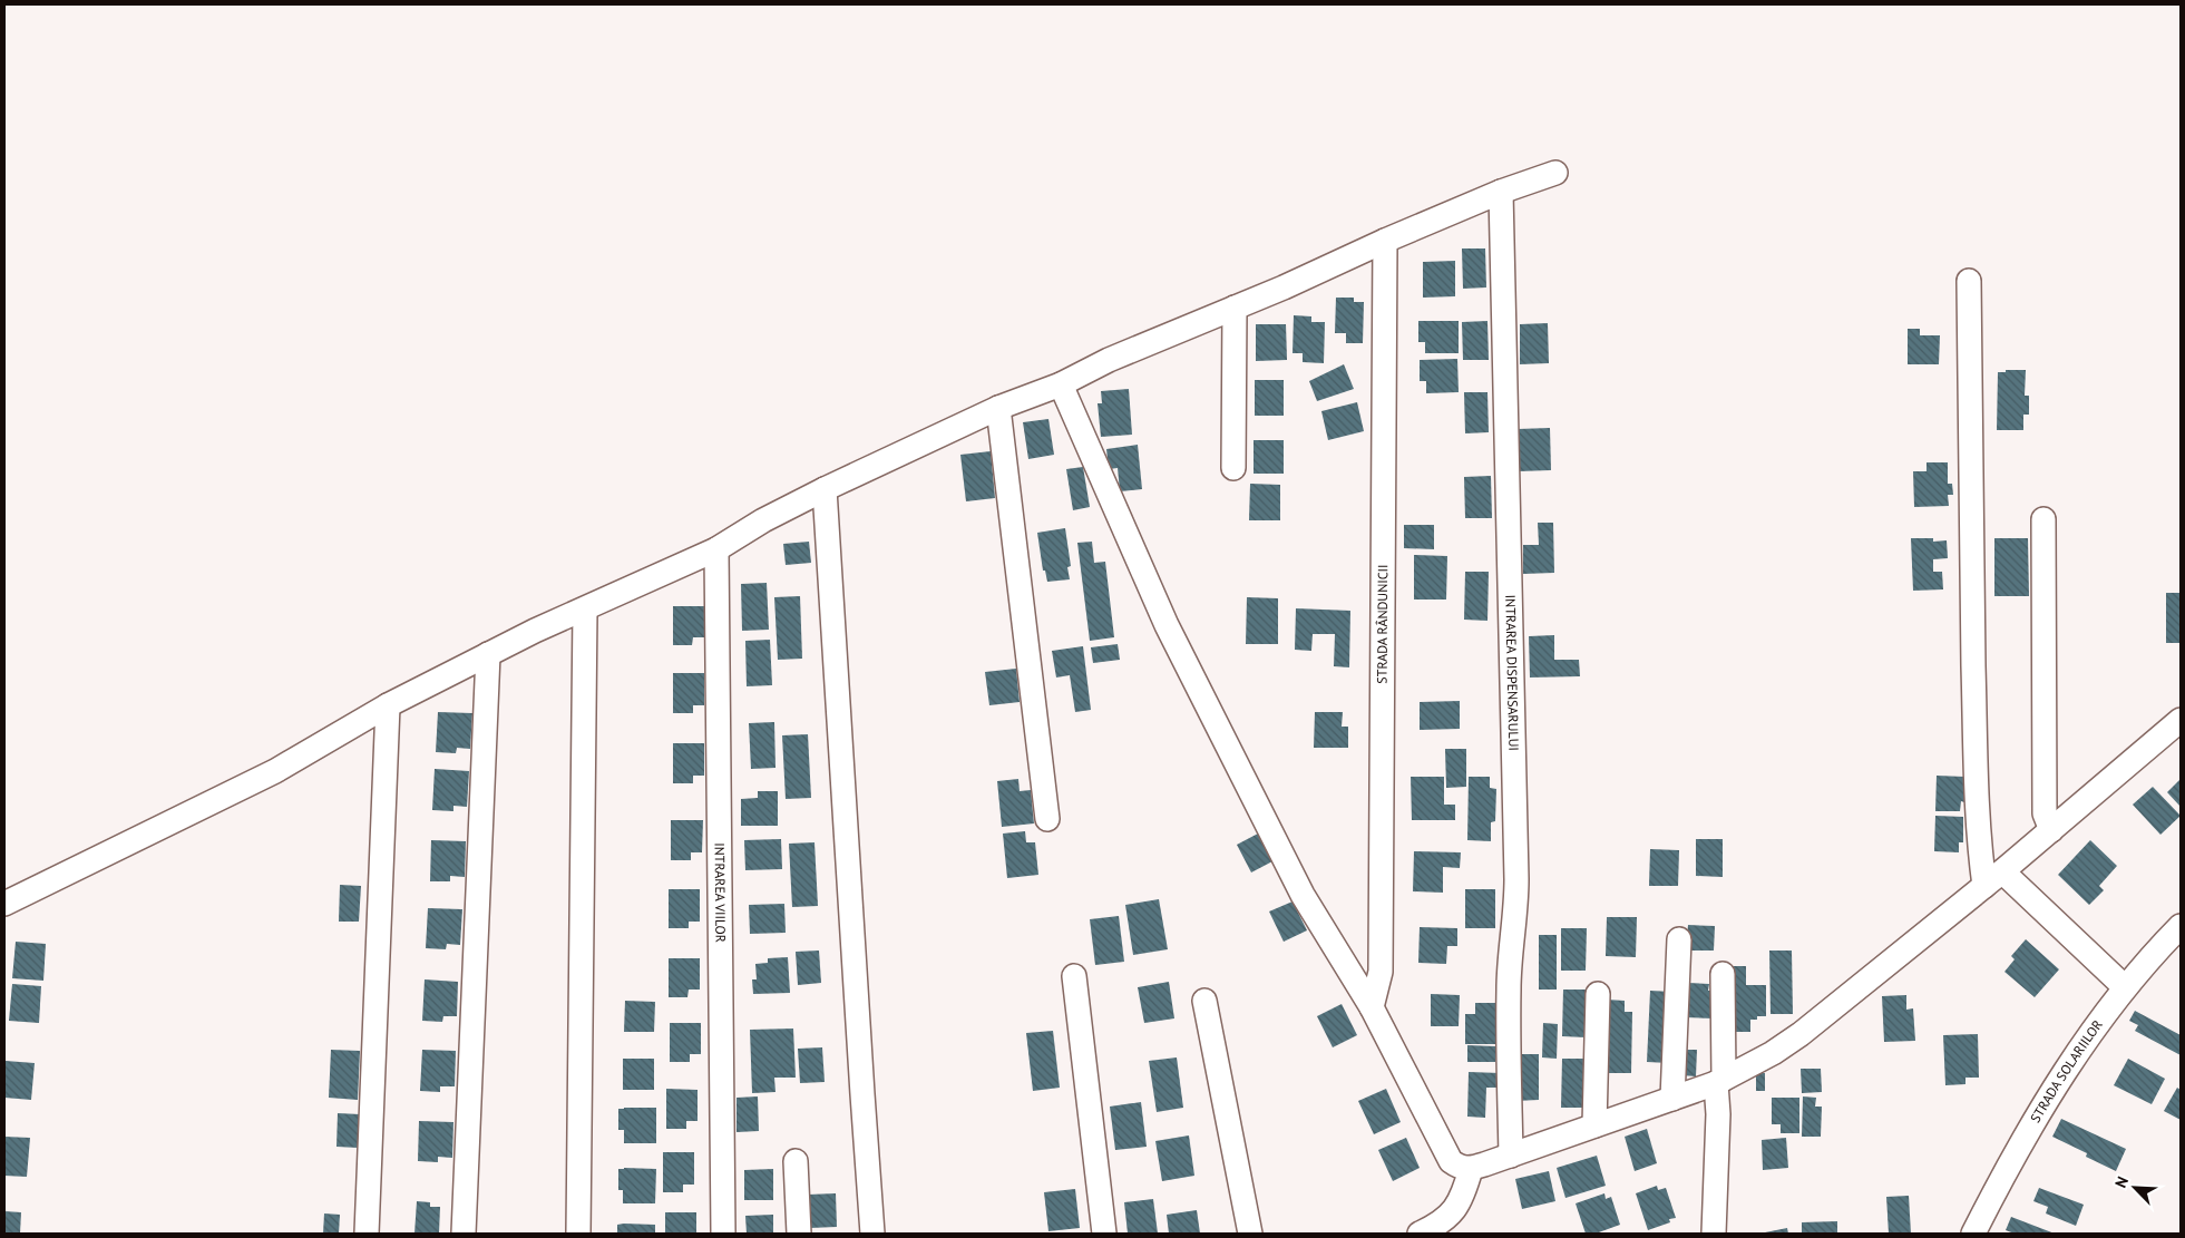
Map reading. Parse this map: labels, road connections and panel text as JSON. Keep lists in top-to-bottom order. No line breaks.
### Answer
{"streets":{"street":["STRADA RÂNDUNICII","INTRAREA DISPENSARULUI","INTRAREA VIILOR","STRADA SOLARIILOR"]},"north":"top left"}
